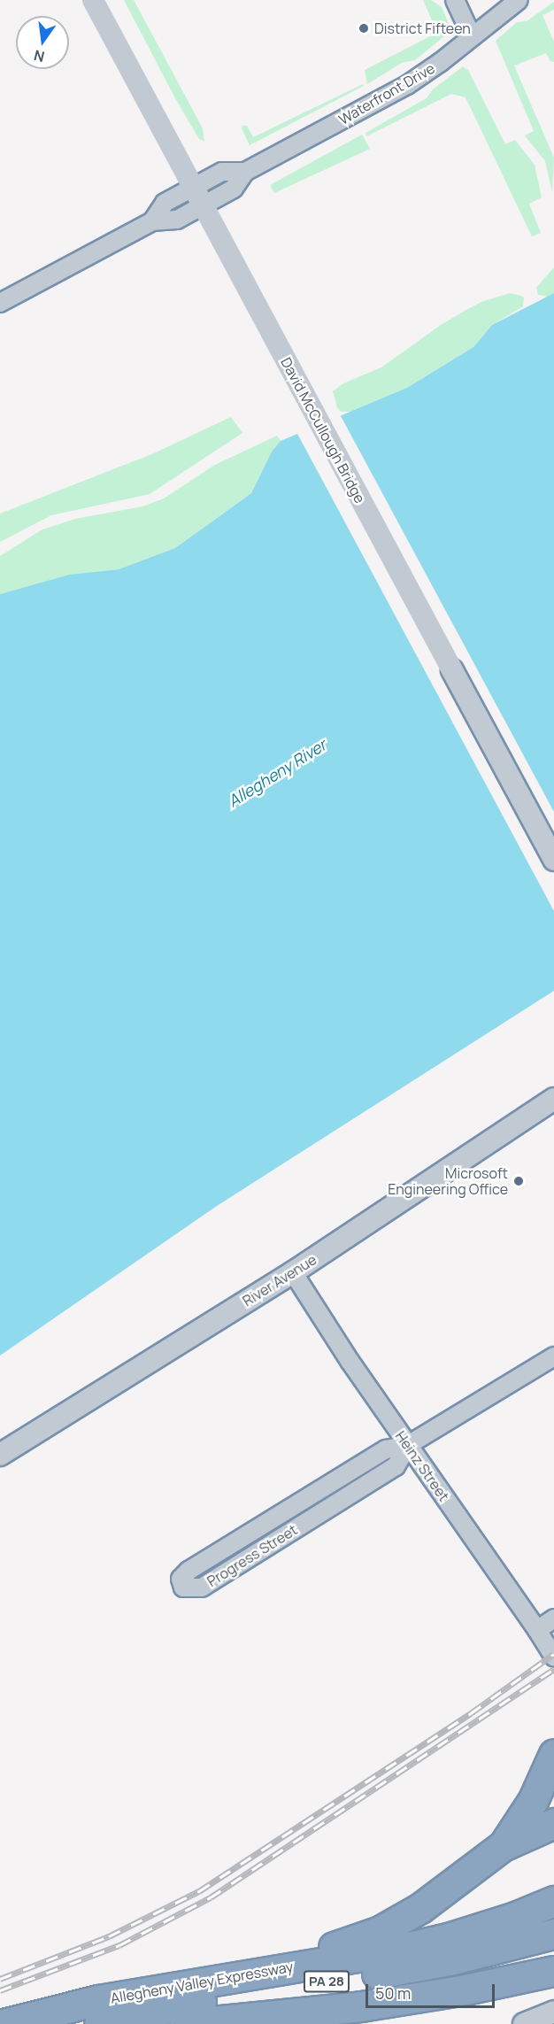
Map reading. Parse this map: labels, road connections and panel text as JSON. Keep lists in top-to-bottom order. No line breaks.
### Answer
{"streets":{"highway":["PA 28","Allegheny Valley Expressway"],"street":["Waterfront Drive","David McCullough Bridge","River Avenue","Heinz Street","Progress Street"]},"crossings":[["River Avenue","Heinz Street"],["Heinz Street","Progress Street"]],"water":["Allegheny River"],"places":["District Fifteen","Microsoft Engineering Office"],"scale_bar":"50 m","north":"bottom"}
